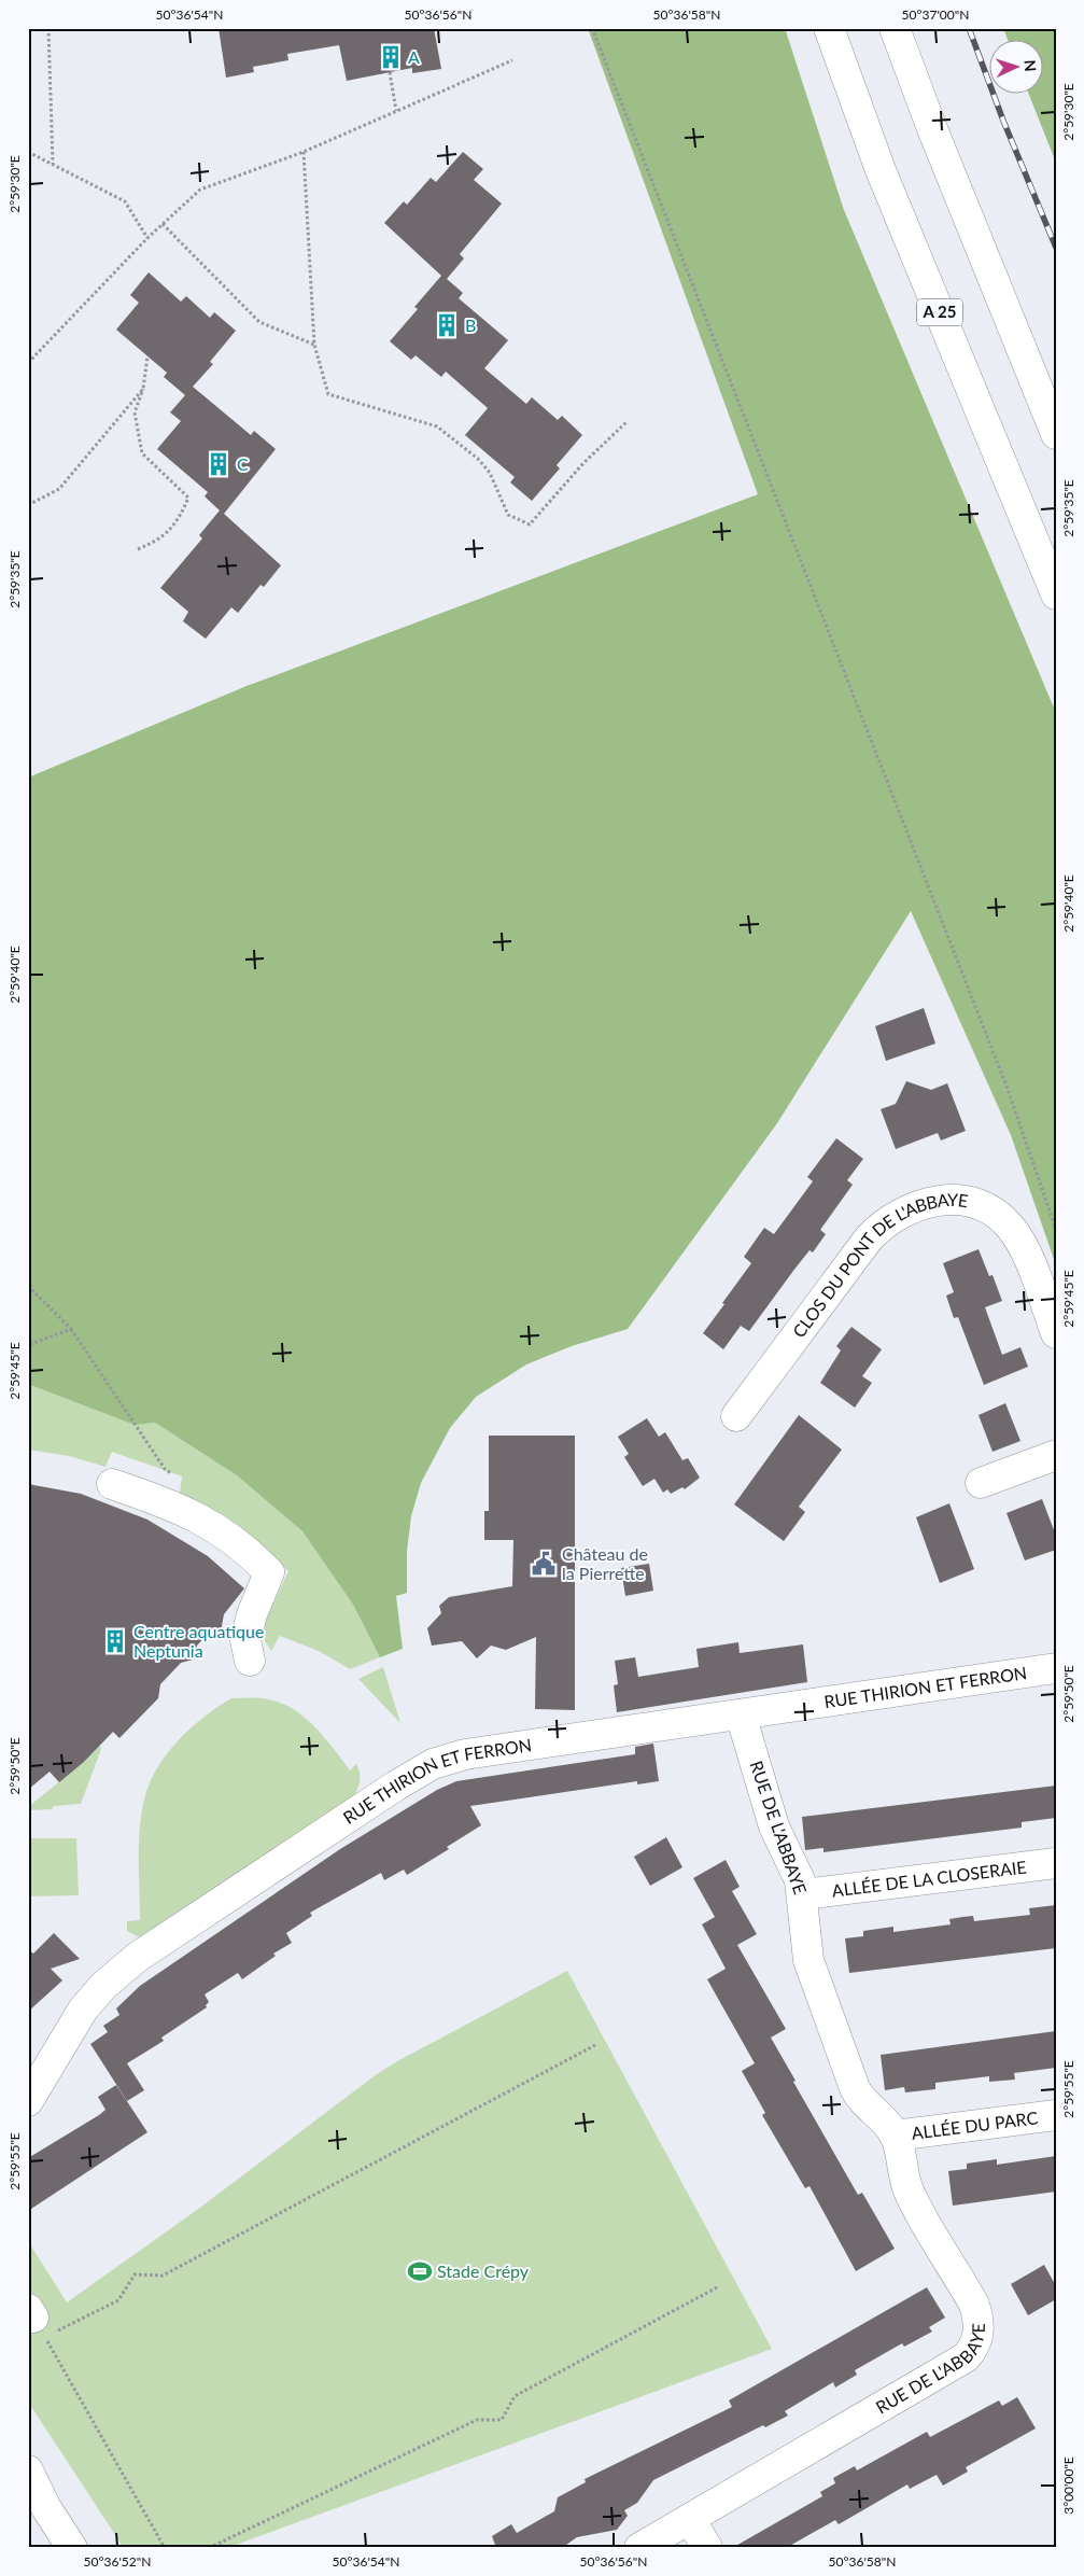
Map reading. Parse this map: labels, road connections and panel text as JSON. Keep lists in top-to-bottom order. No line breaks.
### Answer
{"streets":{"main road":["A 25","CLOS DU PONT DE L'ABBAYE","RUE THIRION ET FERRON","RUE DE L'ABBAYE","ALLÉE DE LA CLOSERAIE","ALLÉE DU PARC"]},"crossings":[["RUE THIRION ET FERRON","RUE DE L'ABBAYE"],["RUE DE L'ABBAYE","ALLÉE DE LA CLOSERAIE"],["RUE DE L'ABBAYE","ALLÉE DU PARC"]],"places":{"building":["A","B","C","Centre aquatique Neptunia"],"public building":["Château de la Pierrette"],"sports":["Stade Crépy"]},"north":"right","coordinates":["50°36'54\"N","50°36'56\"N","50°36'58\"N","50°37'00\"N","2°59'30\"E","2°59'35\"E","2°59'40\"E","2°59'45\"E","2°59'50\"E","2°59'55\"E","3°00'00\"E","50°36'52\"N"]}
